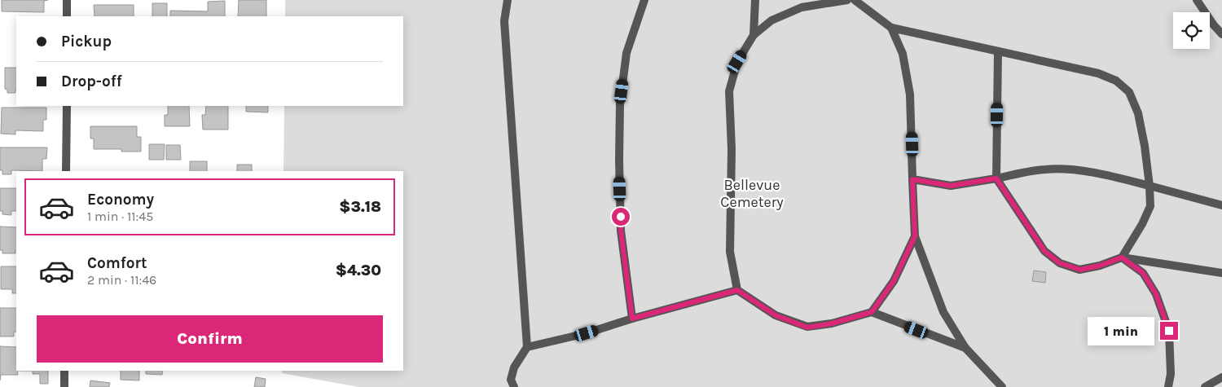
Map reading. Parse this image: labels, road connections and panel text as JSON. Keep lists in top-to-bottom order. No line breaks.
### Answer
{"parks":["Bellevue Cemetery"],"page":{"banner":["Pickup","Drop-off"],"list":[{"name":"Economy","note":"1 min · 11:45","value":"$3.18"},{"name":"Comfort","note":"2 min · 11:46","value":"$4.30"}],"buttons":"Confirm","bubble":"1 min"}}
